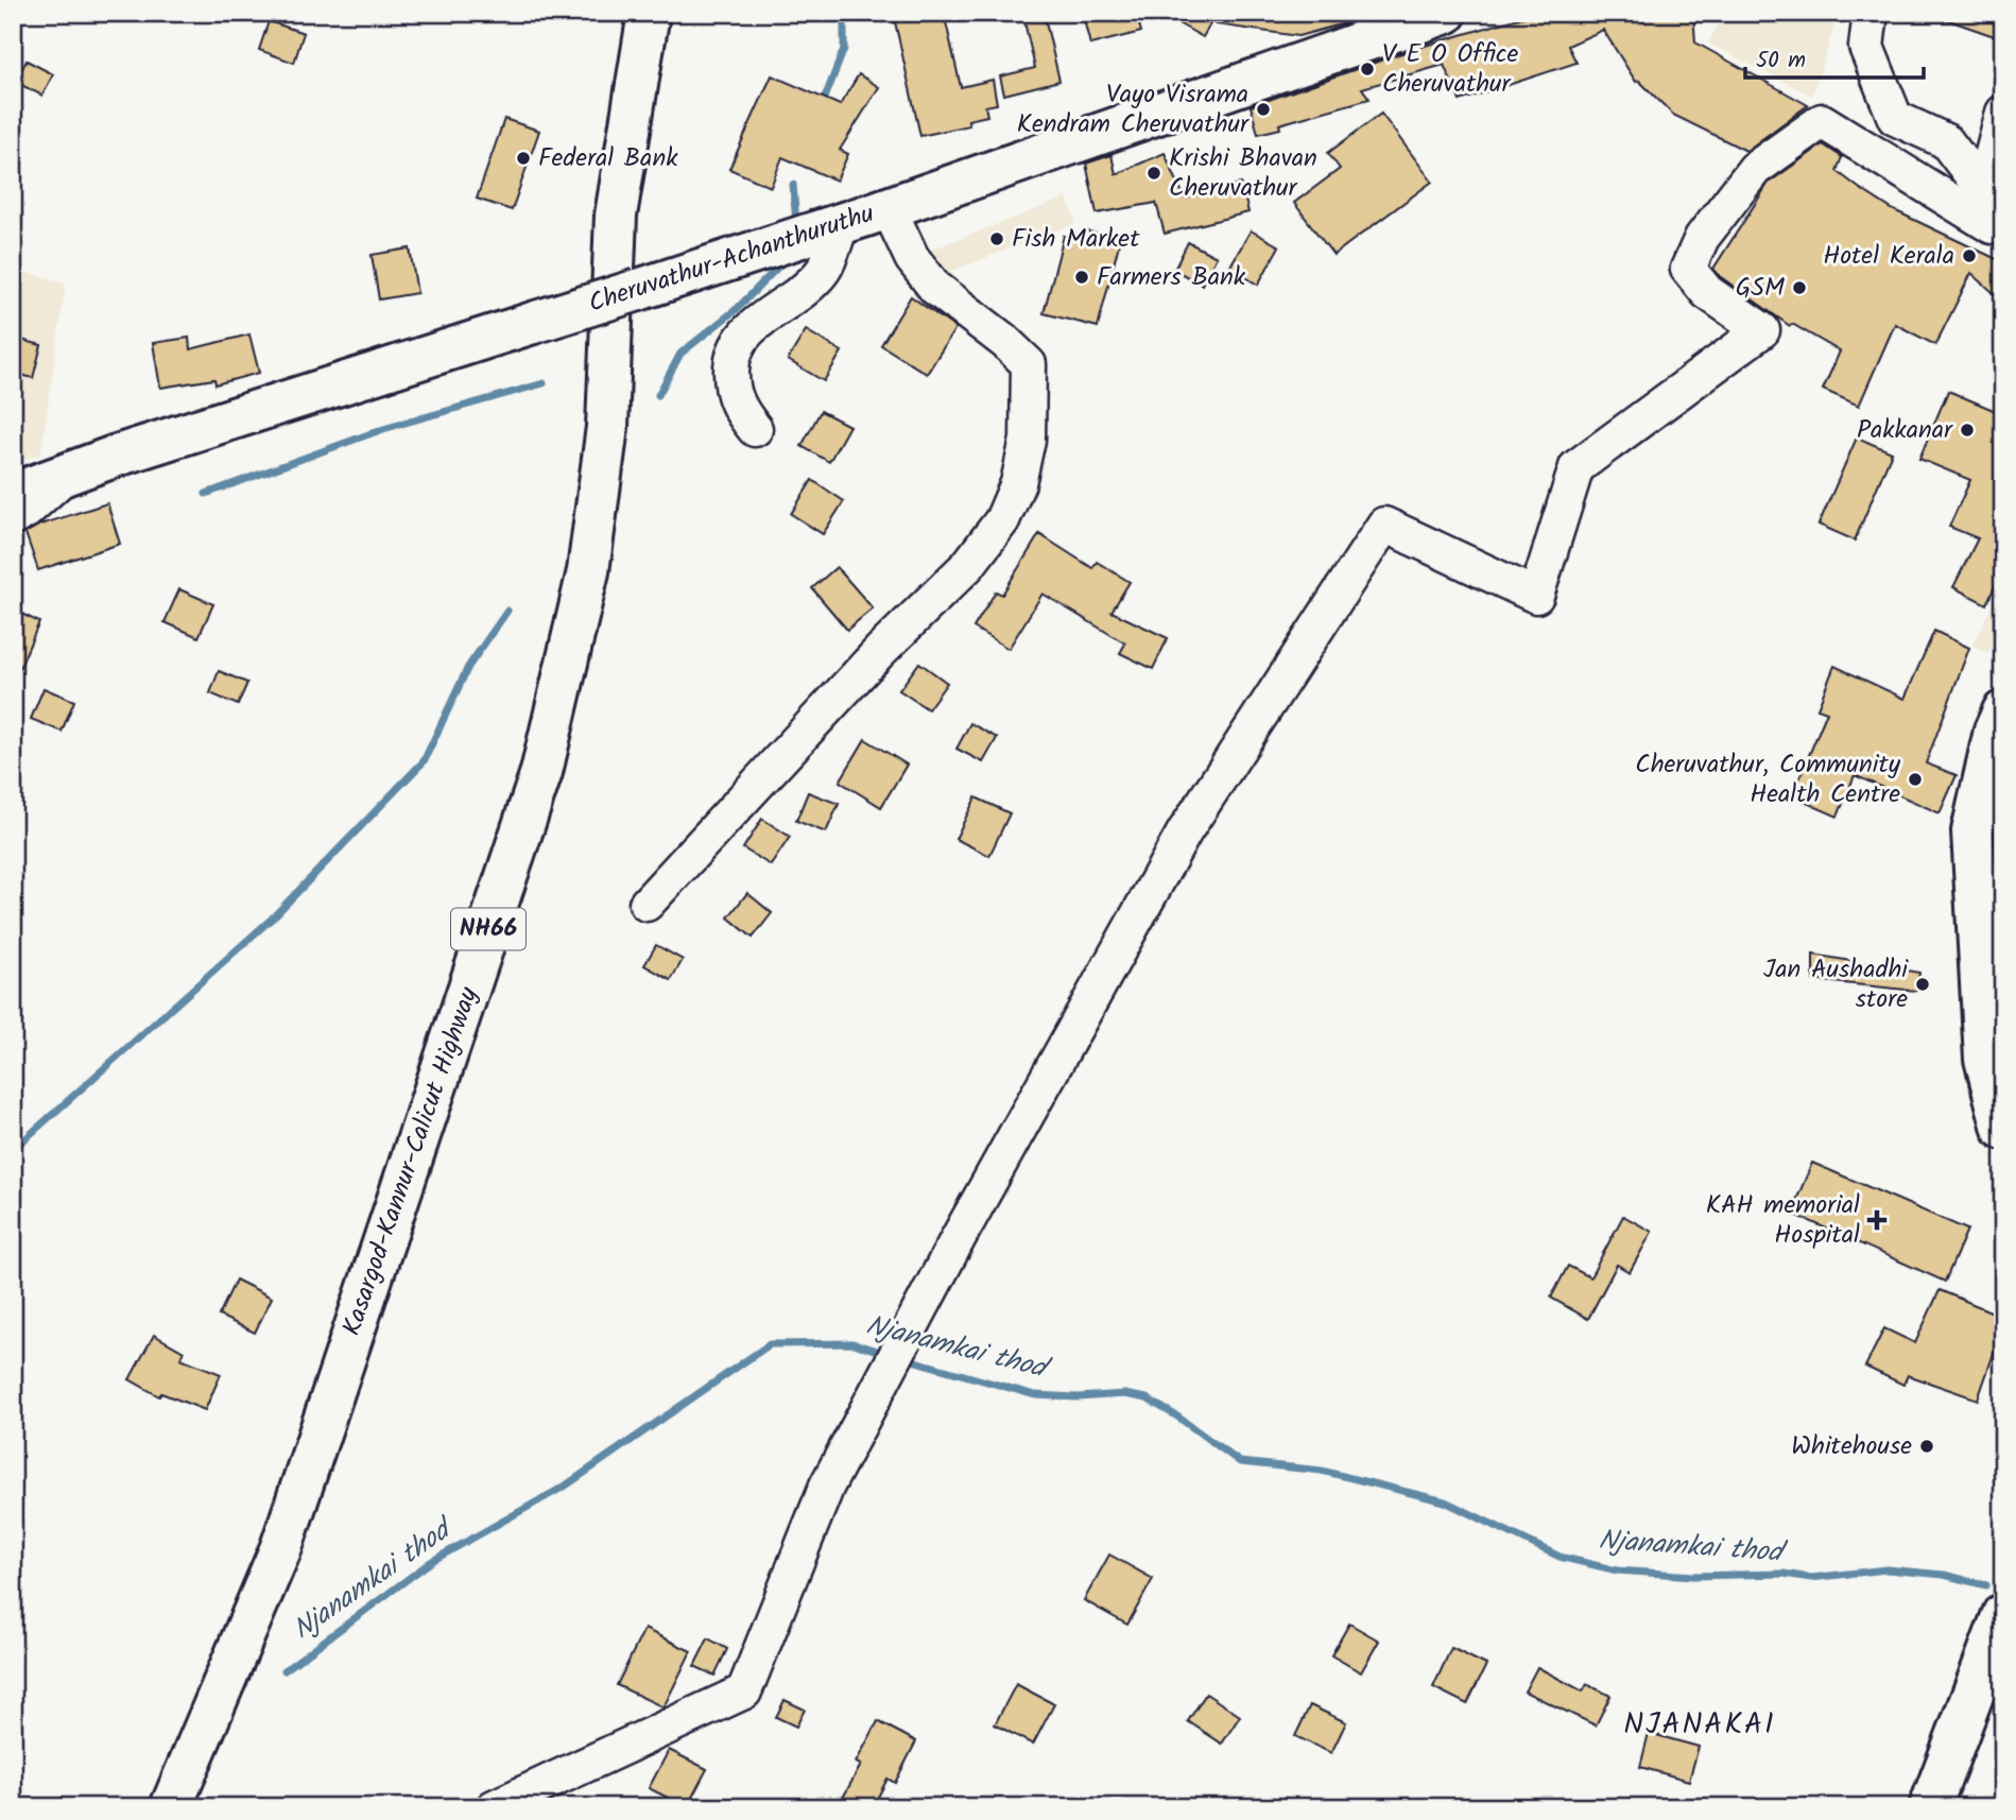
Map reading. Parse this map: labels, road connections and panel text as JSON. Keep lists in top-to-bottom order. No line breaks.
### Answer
{"streets":{"main road":["Cheruvathur-Achanthuruthu","NH66","Kasargod-Kannur-Calicut Highway"]},"districts":["NJANAKAI"],"water":["Njanamkai thod"],"places":{"other":["V E O Office Cheruvathur","Vayo Visrama Kendram Cheruvathur","Federal Bank","Krishi Bhavan Cheruvathur","Fish Market","Hotel Kerala","Farmers Bank","GSM","Pakkanar","Cheruvathur, Community Health Centre","Jan Aushadhi store","Whitehouse"],"health":["KAH memorial Hospital"]},"scale_bar":"50 m"}
